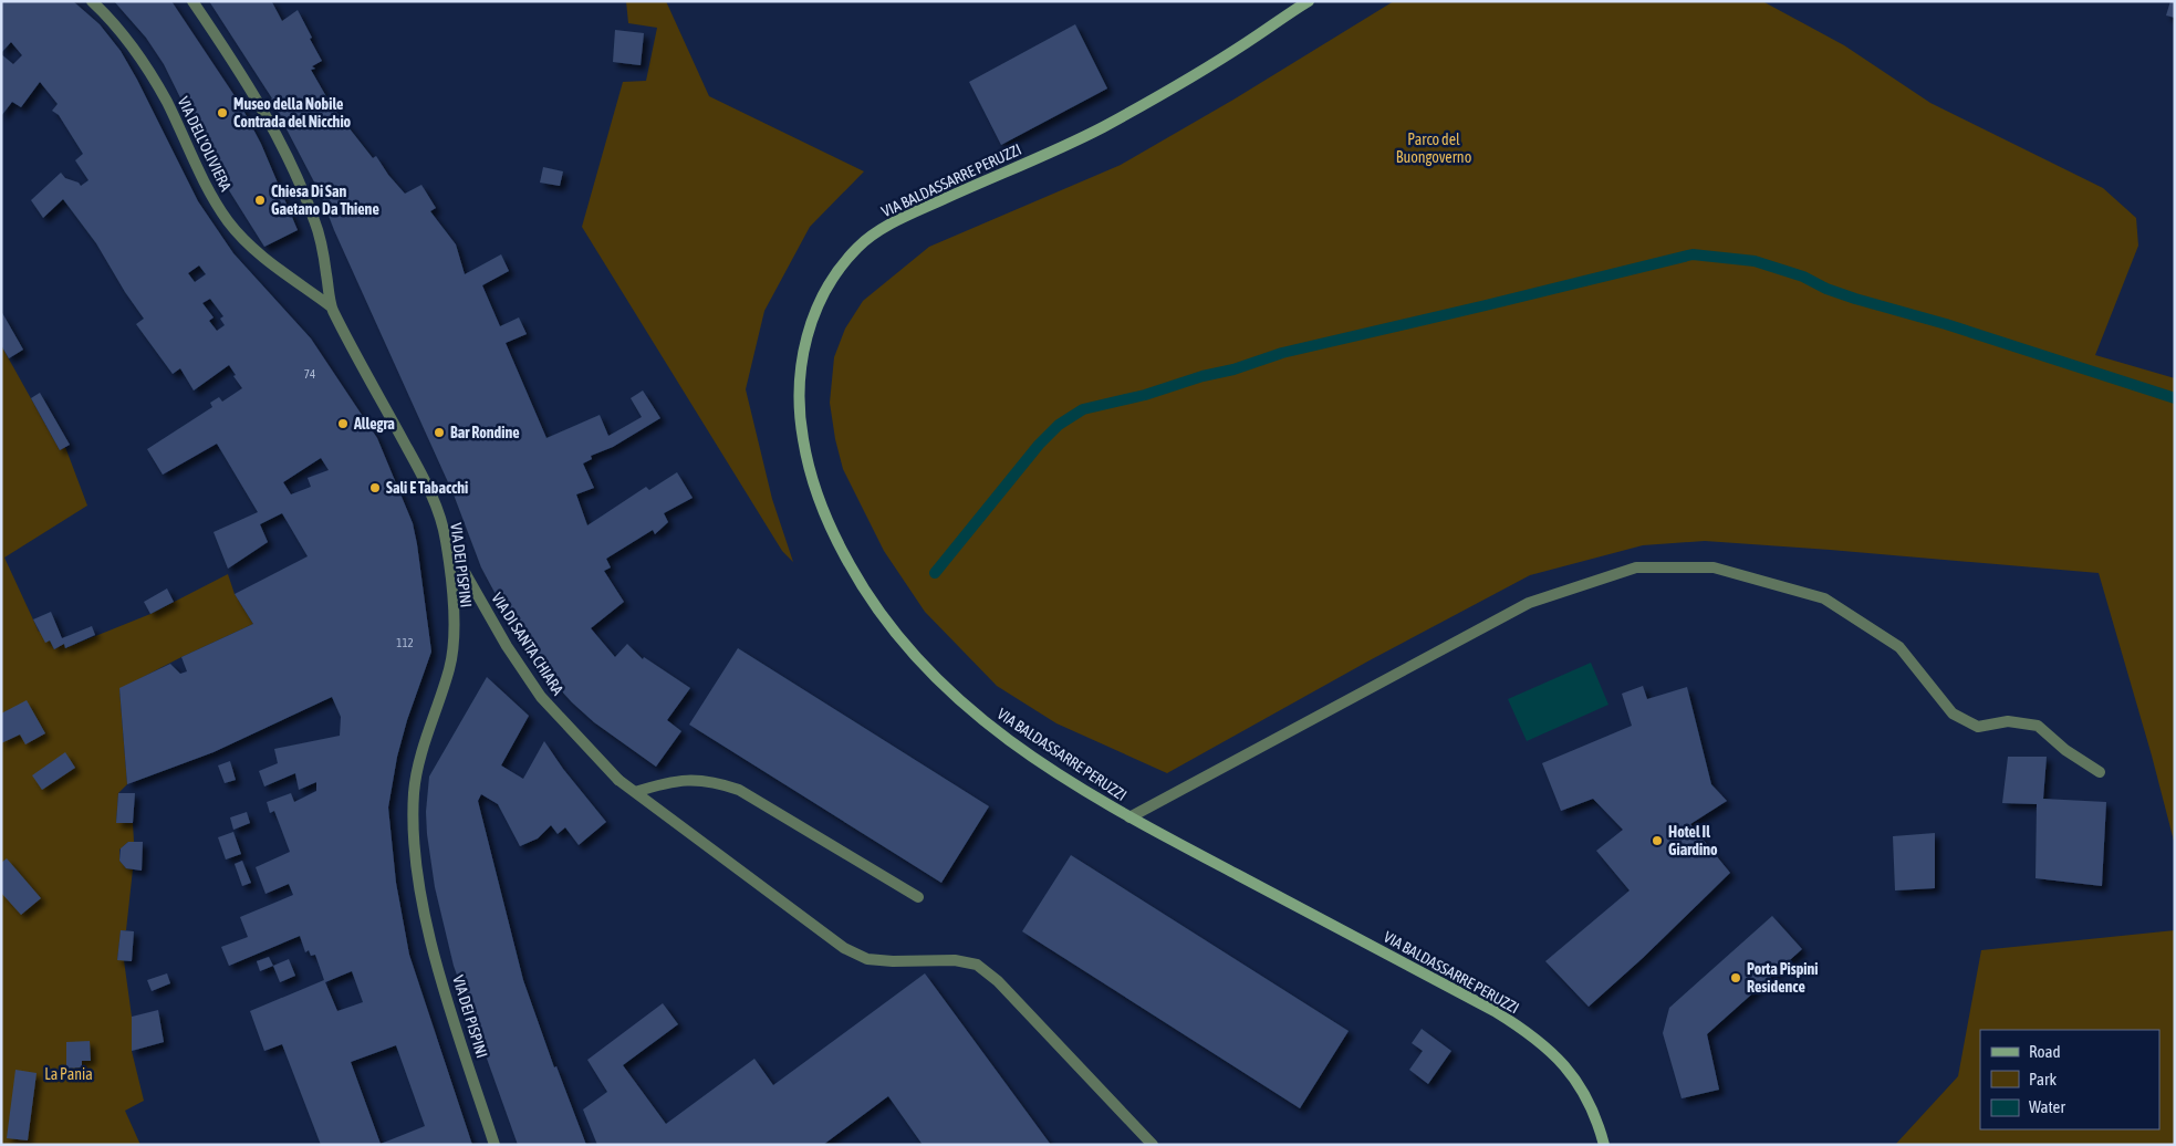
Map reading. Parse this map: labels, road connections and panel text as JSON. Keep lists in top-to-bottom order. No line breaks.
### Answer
{"streets":{"street":["VIA DELL'OLIVIERA","VIA BALDASSARRE PERUZZI","VIA DEI PISPINI","VIA DI SANTA CHIARA"]},"crossings":[["VIA DELL'OLIVIERA","VIA DEI PISPINI"],["VIA DEI PISPINI","VIA DI SANTA CHIARA"]],"parks":["Parco del Buongoverno","La Pania"],"places":["Museo della Nobile Contrada del Nicchio","Chiesa Di San Gaetano Da Thiene","Allegra","Bar Rondine","Sali E Tabacchi","Hotel Il Giardino","Porta Pispini Residence"],"house_numbers":["74","112"],"legend":["Road","Park","Water"]}
